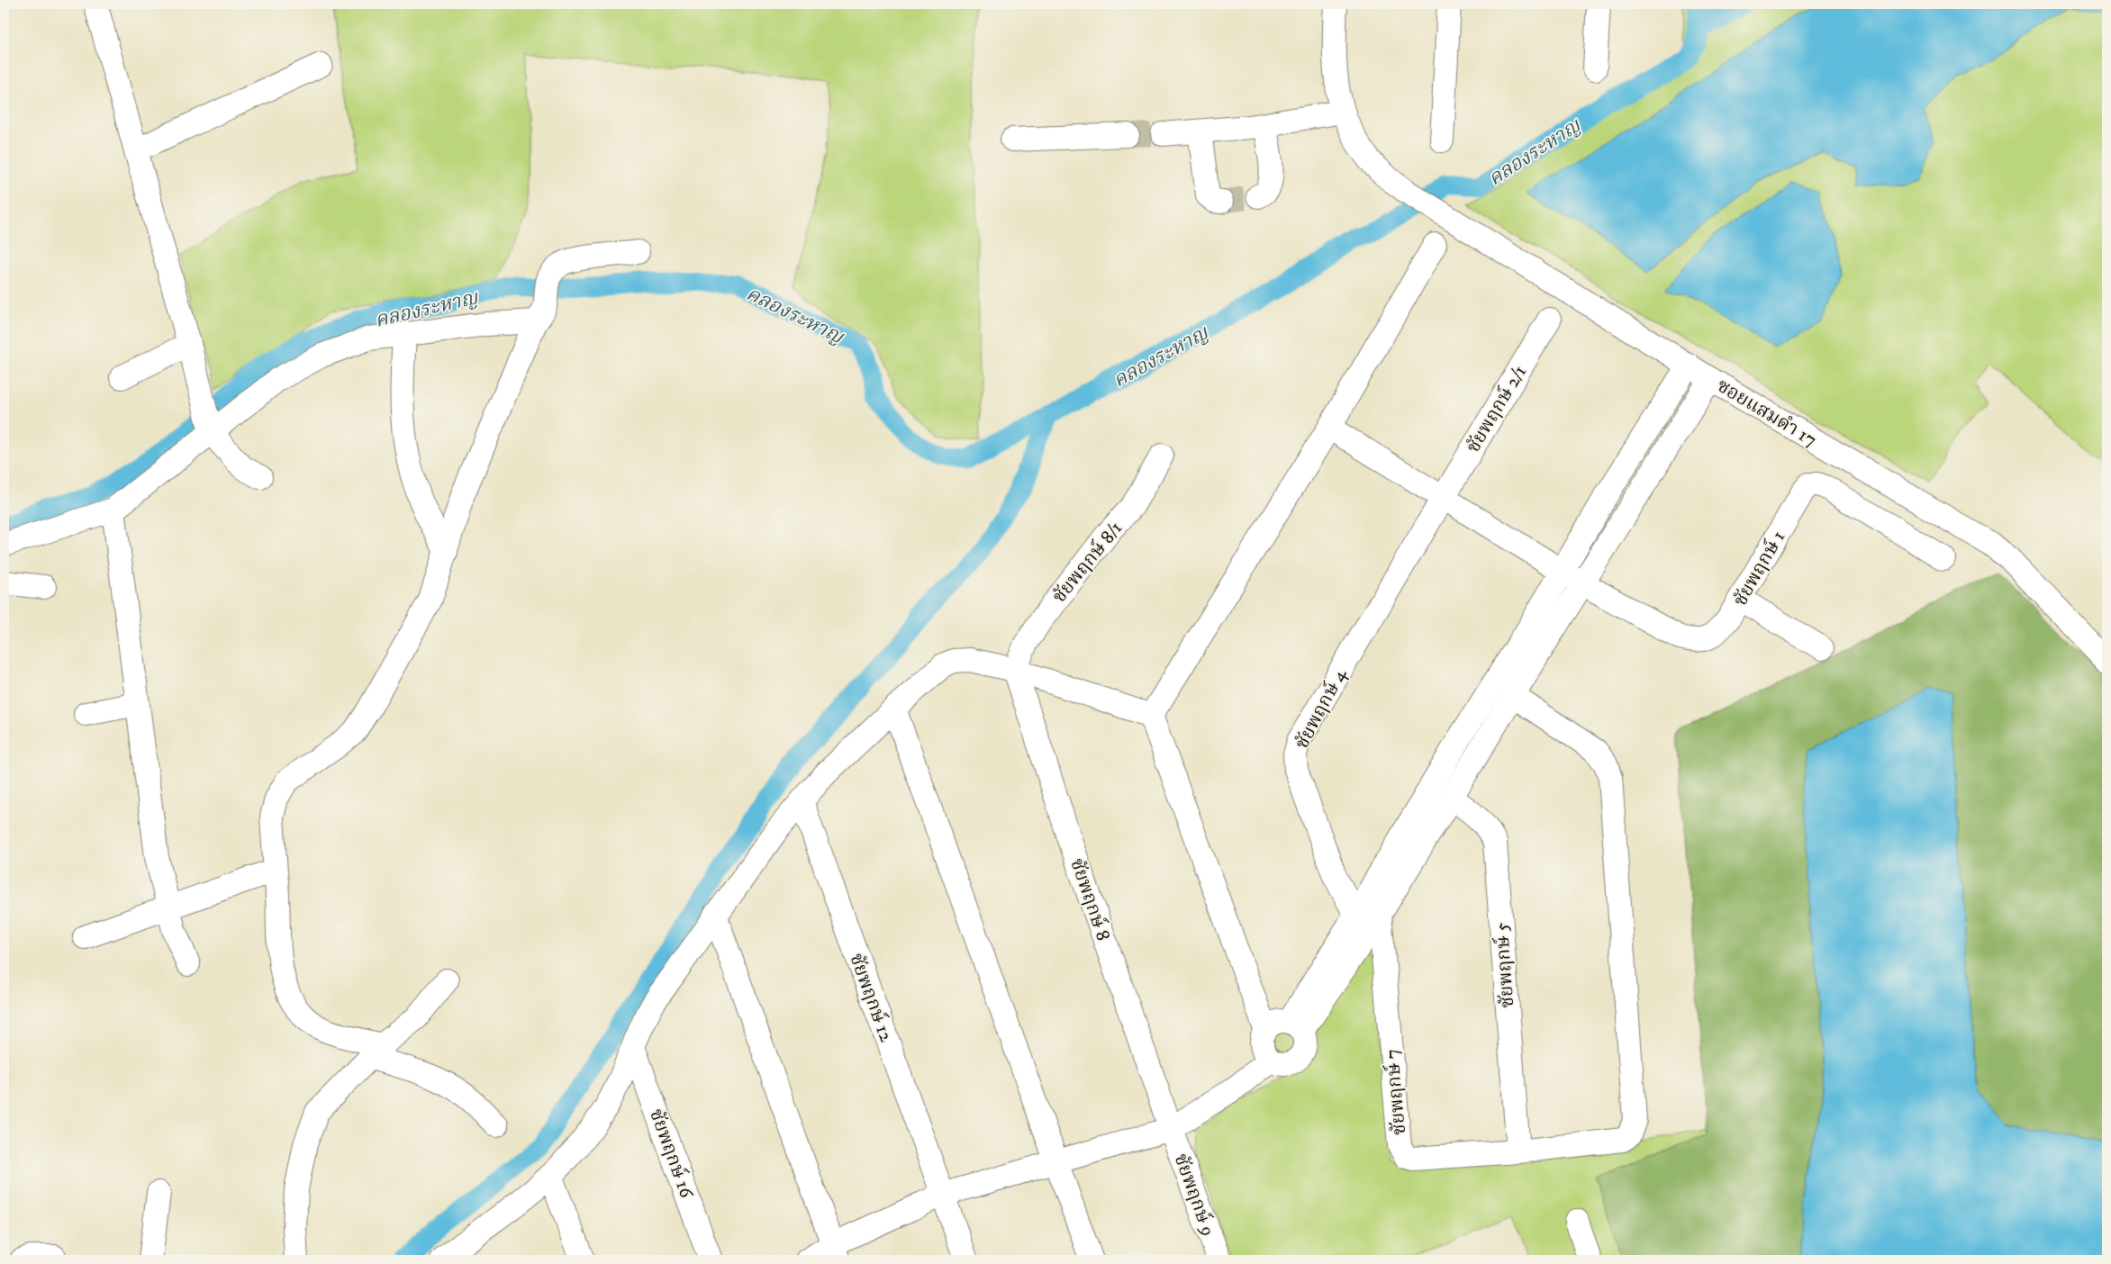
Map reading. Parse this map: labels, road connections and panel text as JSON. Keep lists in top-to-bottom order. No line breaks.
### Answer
{"streets":{"street":["ชัยพฤกษ์ 2/1","ซอยแสมดำ 17","ชัยพฤกษ์ 8/1","ชัยพฤกษ์ 1","ชัยพฤกษ์ 4","ชัยพฤกษ์ 8","ชัยพฤกษ์ 5","ชัยพฤกษ์ 12","ชัยพฤกษ์ 7","ชัยพฤกษ์ 16","ชัยพฤกษ์ 9"]},"crossings":[["ชัยพฤกษ์ 2/1","ชัยพฤกษ์ 1"],["ชัยพฤกษ์ 2/1","ชัยพฤกษ์ 4"],["ชัยพฤกษ์ 8/1","ชัยพฤกษ์ 8"],["ชัยพฤกษ์ 1","ชัยพฤกษ์ 4"],["ชัยพฤกษ์ 4","ชัยพฤกษ์ 7"],["ชัยพฤกษ์ 8","ชัยพฤกษ์ 9"],["ชัยพฤกษ์ 5","ชัยพฤกษ์ 7"]],"water":["คลองระหาญ"]}
